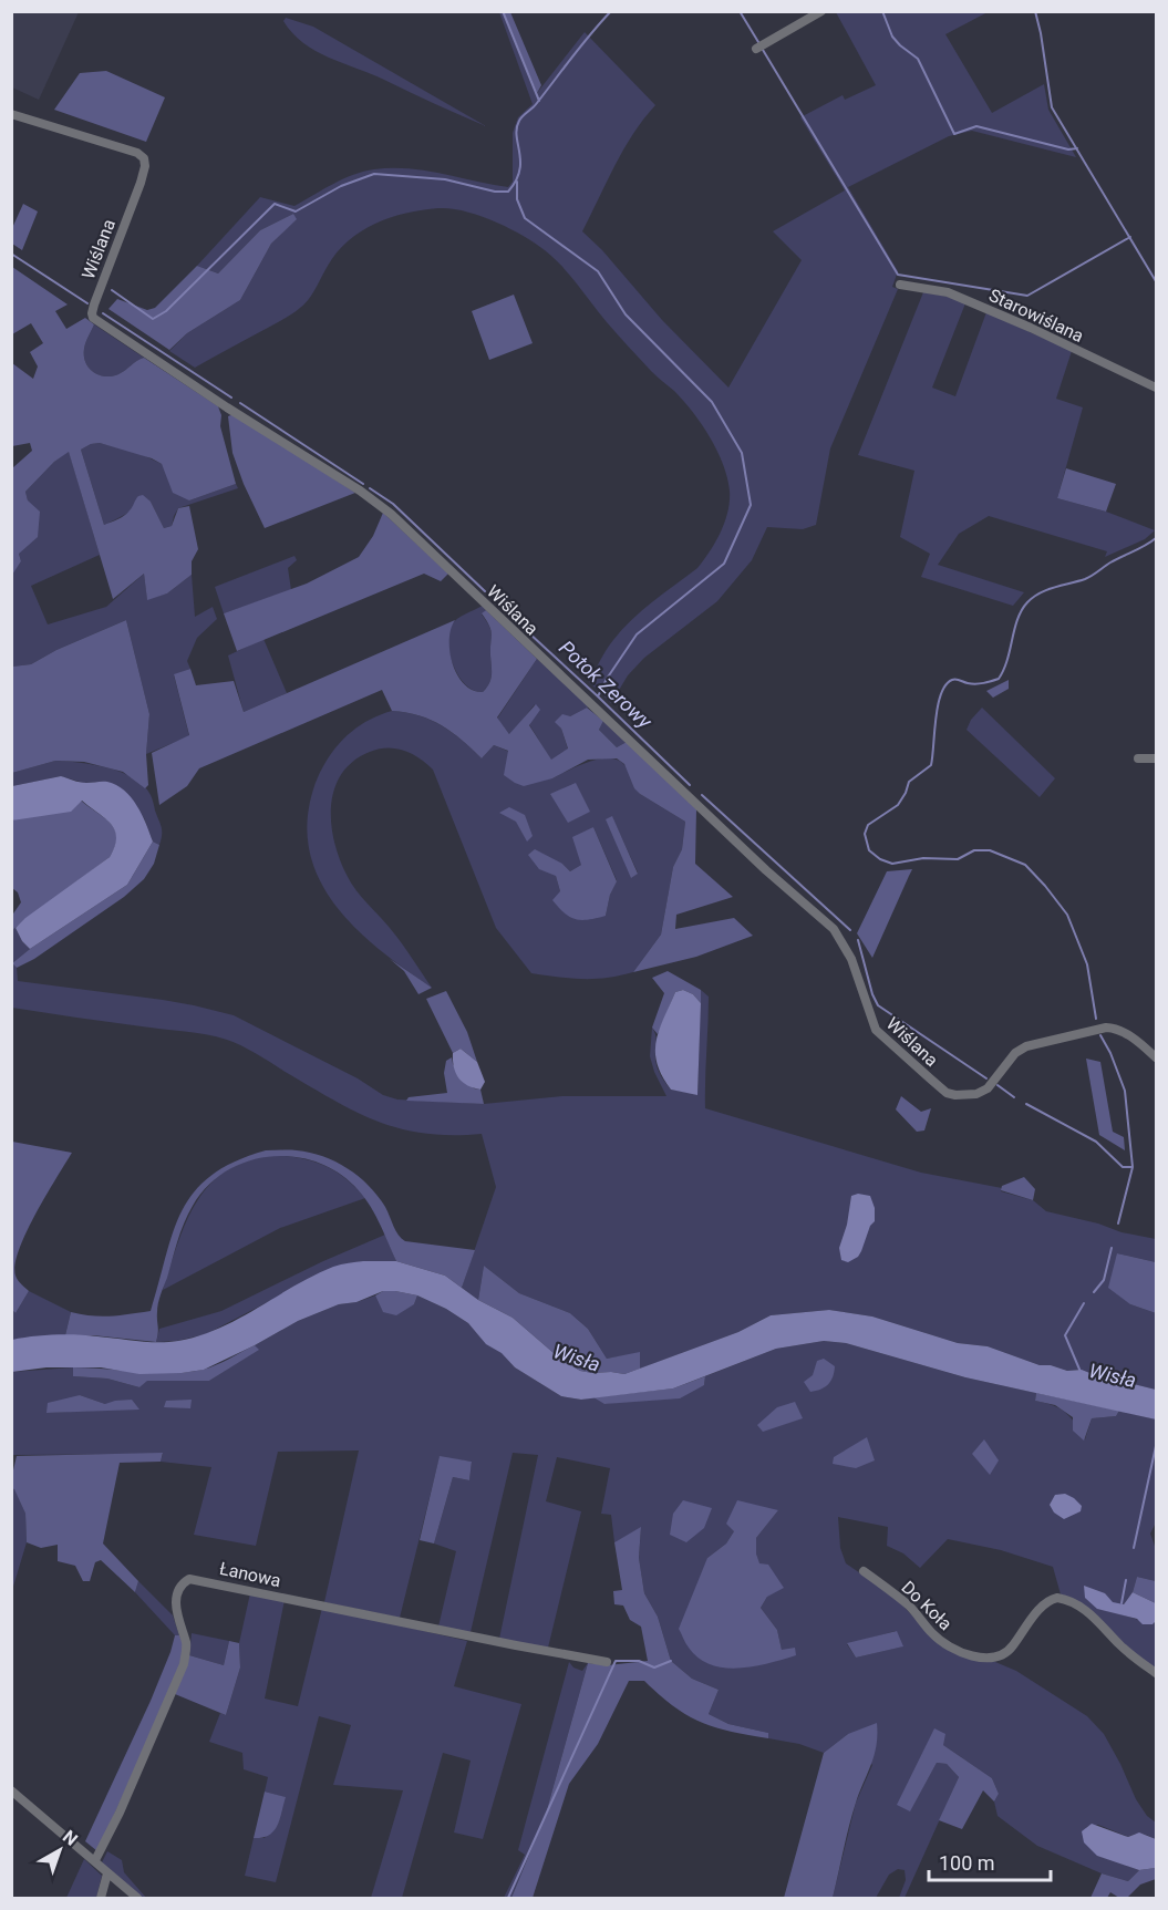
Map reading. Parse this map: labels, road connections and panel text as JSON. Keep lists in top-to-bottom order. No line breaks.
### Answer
{"streets":{"street":["Wiślana","Starowiślana","Łanowa","Do Koła"]},"water":["Potok Zerowy","Wisła"],"scale_bar":"100 m","north":"top right"}
